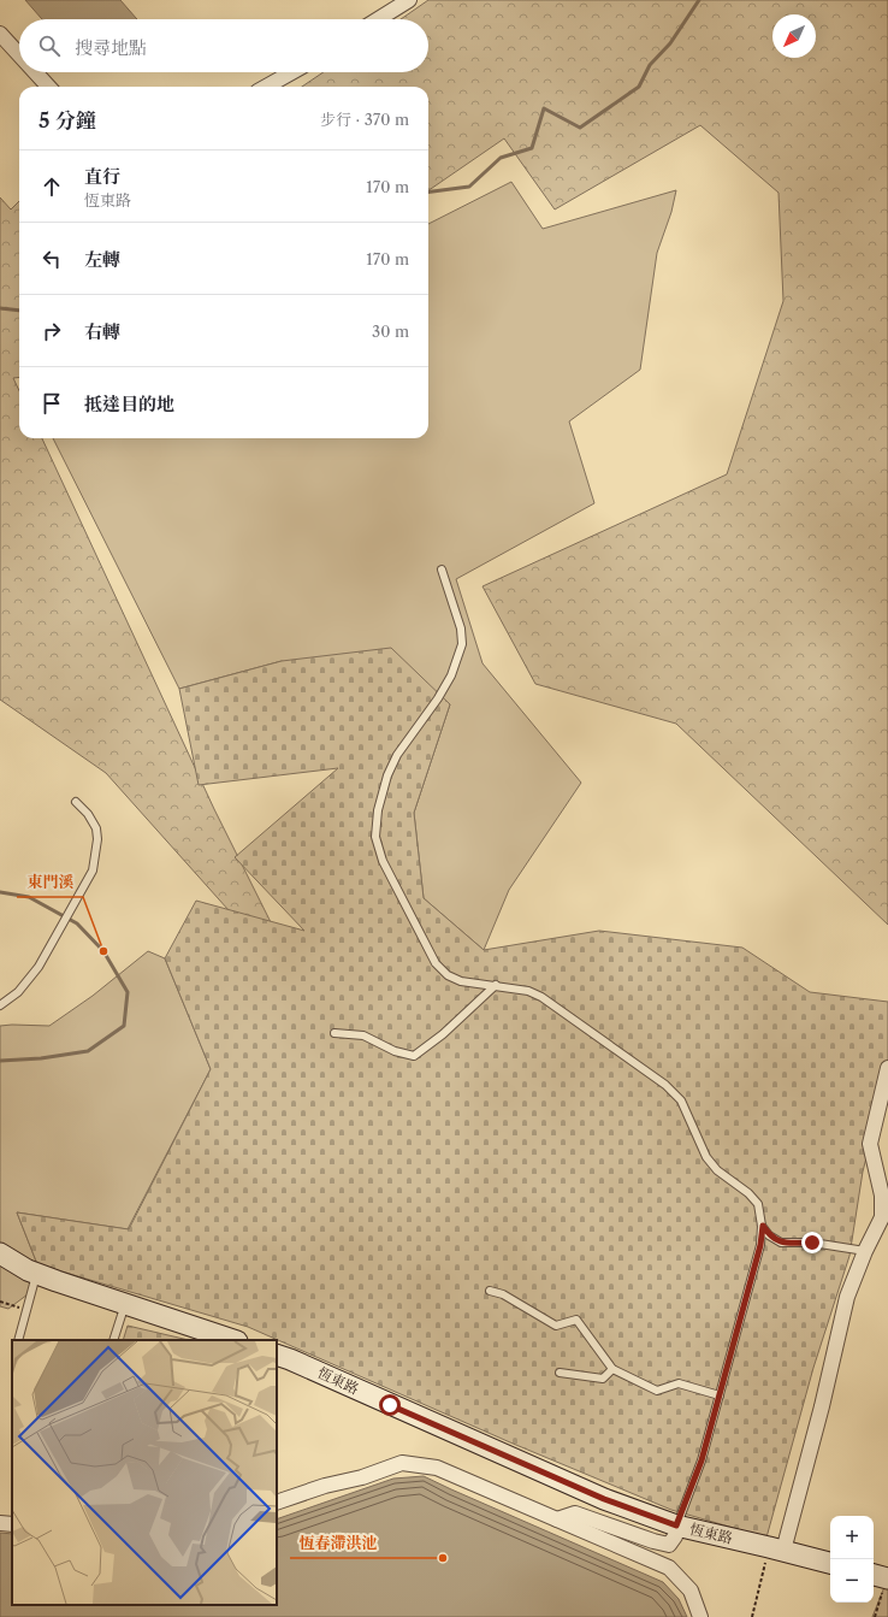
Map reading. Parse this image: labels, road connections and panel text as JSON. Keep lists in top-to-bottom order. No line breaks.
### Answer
{"streets":{"main road":["恆東路"]},"places":["東門溪","恆春滯洪池"],"north":"bottom left","page":{"search":"搜尋地點","heading":["5 分鐘","步行 · 370 m"],"list":[["直行","恆東路","170 m"],["左轉","170 m"],["右轉","30 m"],"抵達目的地"],"map_buttons":["+","−"]}}
